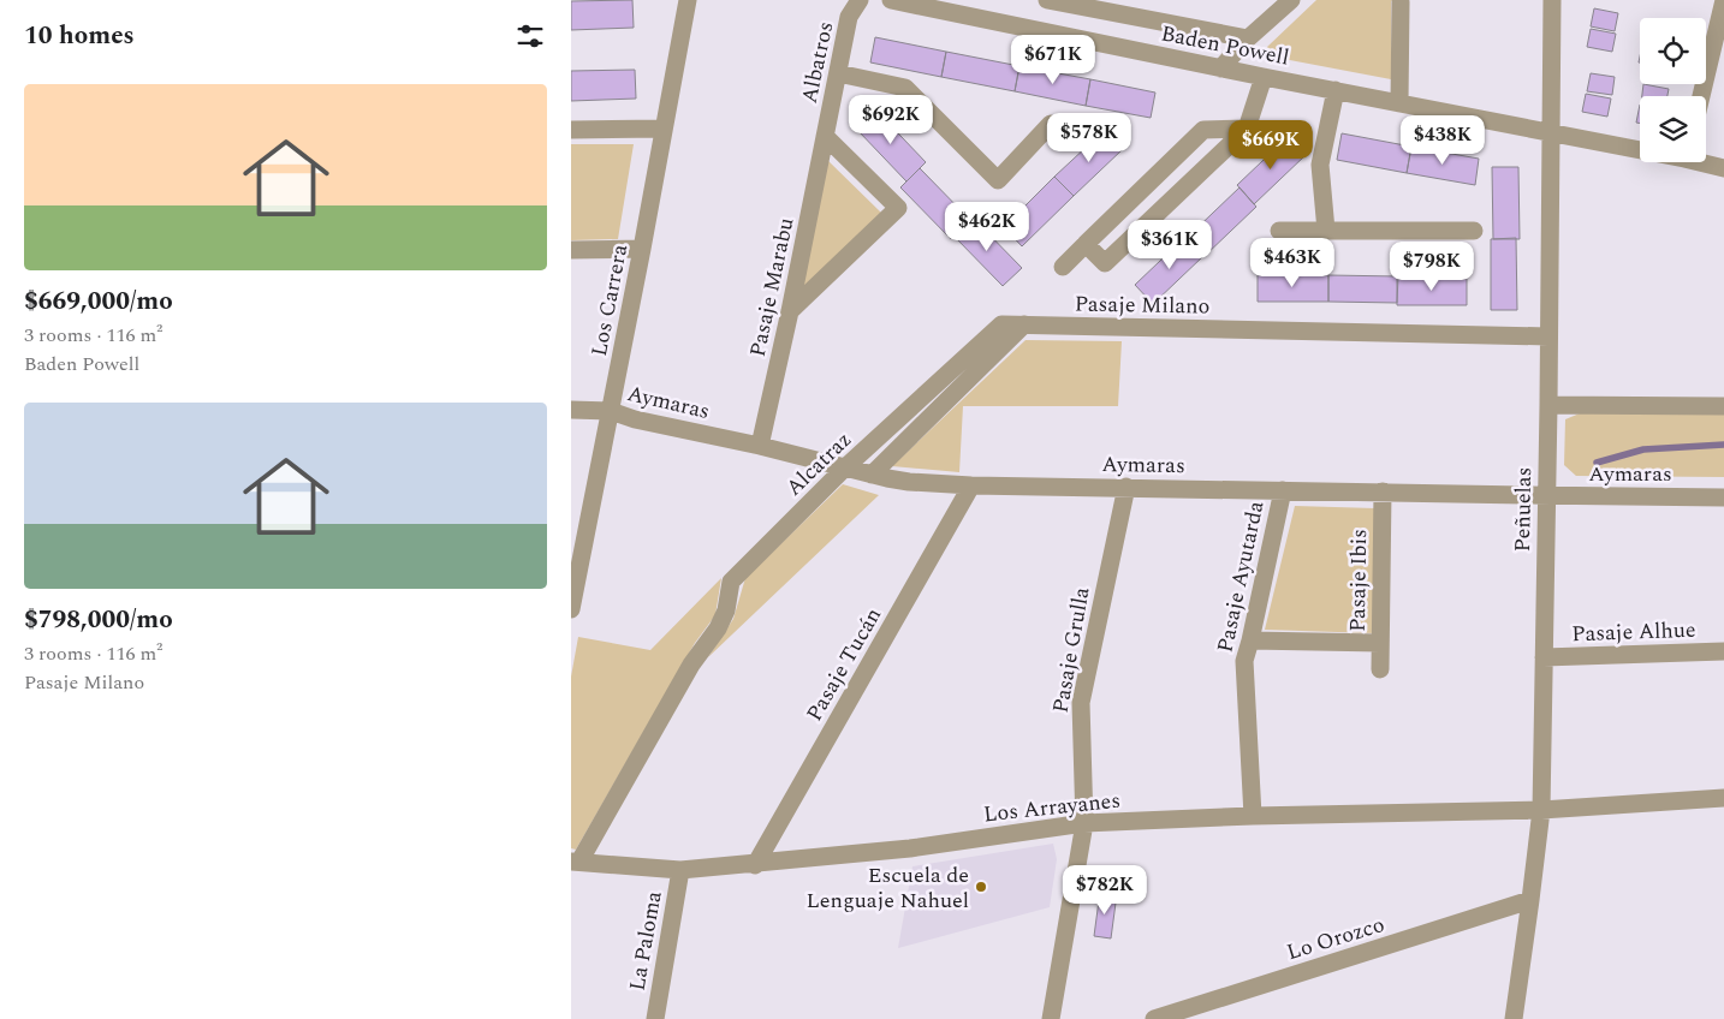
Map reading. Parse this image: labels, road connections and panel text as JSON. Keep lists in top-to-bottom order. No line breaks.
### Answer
{"streets":{"street":["Baden Powell","Albatros","Pasaje Marabu","Los Carrera","Pasaje Milano","Aymaras","Alcatraz","Peñuelas","Pasaje Ayutarda","Pasaje Ibis","Pasaje Alhue","Pasaje Grulla","Pasaje Tucán","Los Arrayanes","Lo Orozco","La Paloma"]},"crossings":[["Baden Powell","Peñuelas"],["Albatros","Pasaje Marabu"],["Pasaje Marabu","Aymaras"],["Los Carrera","Aymaras"],["Pasaje Milano","Alcatraz"],["Pasaje Milano","Peñuelas"],["Aymaras","Alcatraz"],["Aymaras","Peñuelas"],["Aymaras","Pasaje Ayutarda"],["Aymaras","Pasaje Ibis"],["Aymaras","Pasaje Grulla"],["Aymaras","Pasaje Tucán"],["Alcatraz","Los Arrayanes"],["Peñuelas","Pasaje Alhue"],["Peñuelas","Los Arrayanes"],["Peñuelas","Lo Orozco"],["Pasaje Ayutarda","Los Arrayanes"],["Pasaje Grulla","Los Arrayanes"],["Pasaje Tucán","Los Arrayanes"],["Los Arrayanes","La Paloma"]],"places":["Escuela de Lenguaje Nahuel"],"page":{"heading":"10 homes","price":["$671K","$692K","$578K","$438K","$669K","$462K","$361K","$463K","$798K","$782K"],"list":[{"name":"$669,000/mo","note":"3 rooms · 116 m² · Baden Powell"},{"name":"$798,000/mo","note":"3 rooms · 116 m² · Pasaje Milano"}]}}
